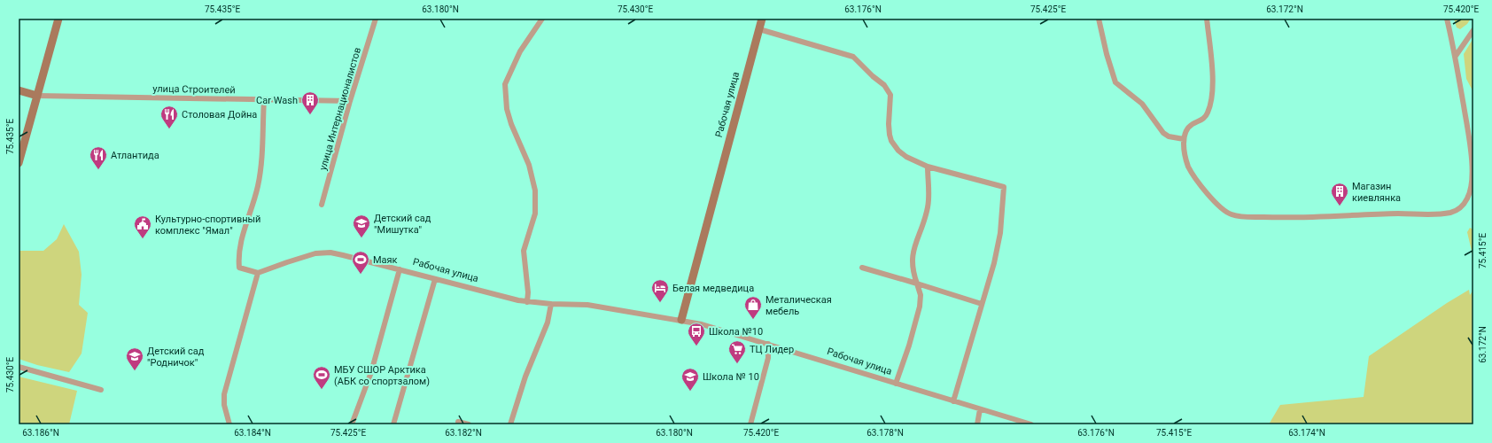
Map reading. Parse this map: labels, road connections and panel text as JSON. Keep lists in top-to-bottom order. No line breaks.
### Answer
{"streets":{"street":["улица Строителей","Рабочая улица","улица Интернационалистов"]},"crossings":[["улица Строителей","улица Интернационалистов"]],"places":{"building":["Car Wash","Магазин киевлянка"],"restaurant":["Столовая Дойна","Атлантида"],"school or university":["Детский сад \"Мишутка\"","Детский сад \"Родничок\"","Школа № 10"],"public building":["Культурно-спортивный комплекс \"Ямал\""],"sports":["Маяк","МБУ СШОР Арктика (АБК со спортзалом)"],"hotel":["Белая медведица"],"shop":["Металическая мебель"],"bus stop":["Школа №10"],"supermarket":["ТЦ Лидер"]},"coordinates":["75.435°E","63.180°N","75.430°E","63.176°N","75.425°E","63.172°N","75.420°E","75.415°E","63.186°N","63.184°N","63.182°N","63.178°N","63.174°N"]}
